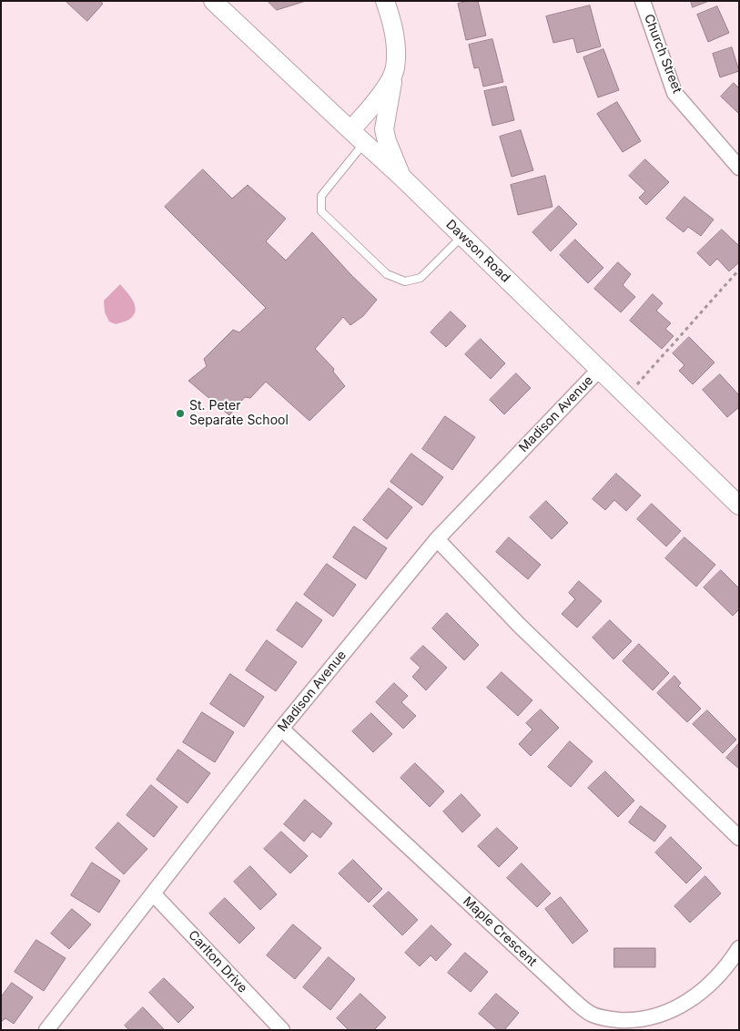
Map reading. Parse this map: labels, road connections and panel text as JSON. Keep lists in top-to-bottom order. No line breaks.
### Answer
{"streets":{"street":["Church Street","Dawson Road","Madison Avenue","Maple Crescent","Carlton Drive"]},"crossings":[["Dawson Road","Madison Avenue"],["Madison Avenue","Maple Crescent"],["Madison Avenue","Carlton Drive"]],"places":["St. Peter Separate School"]}
